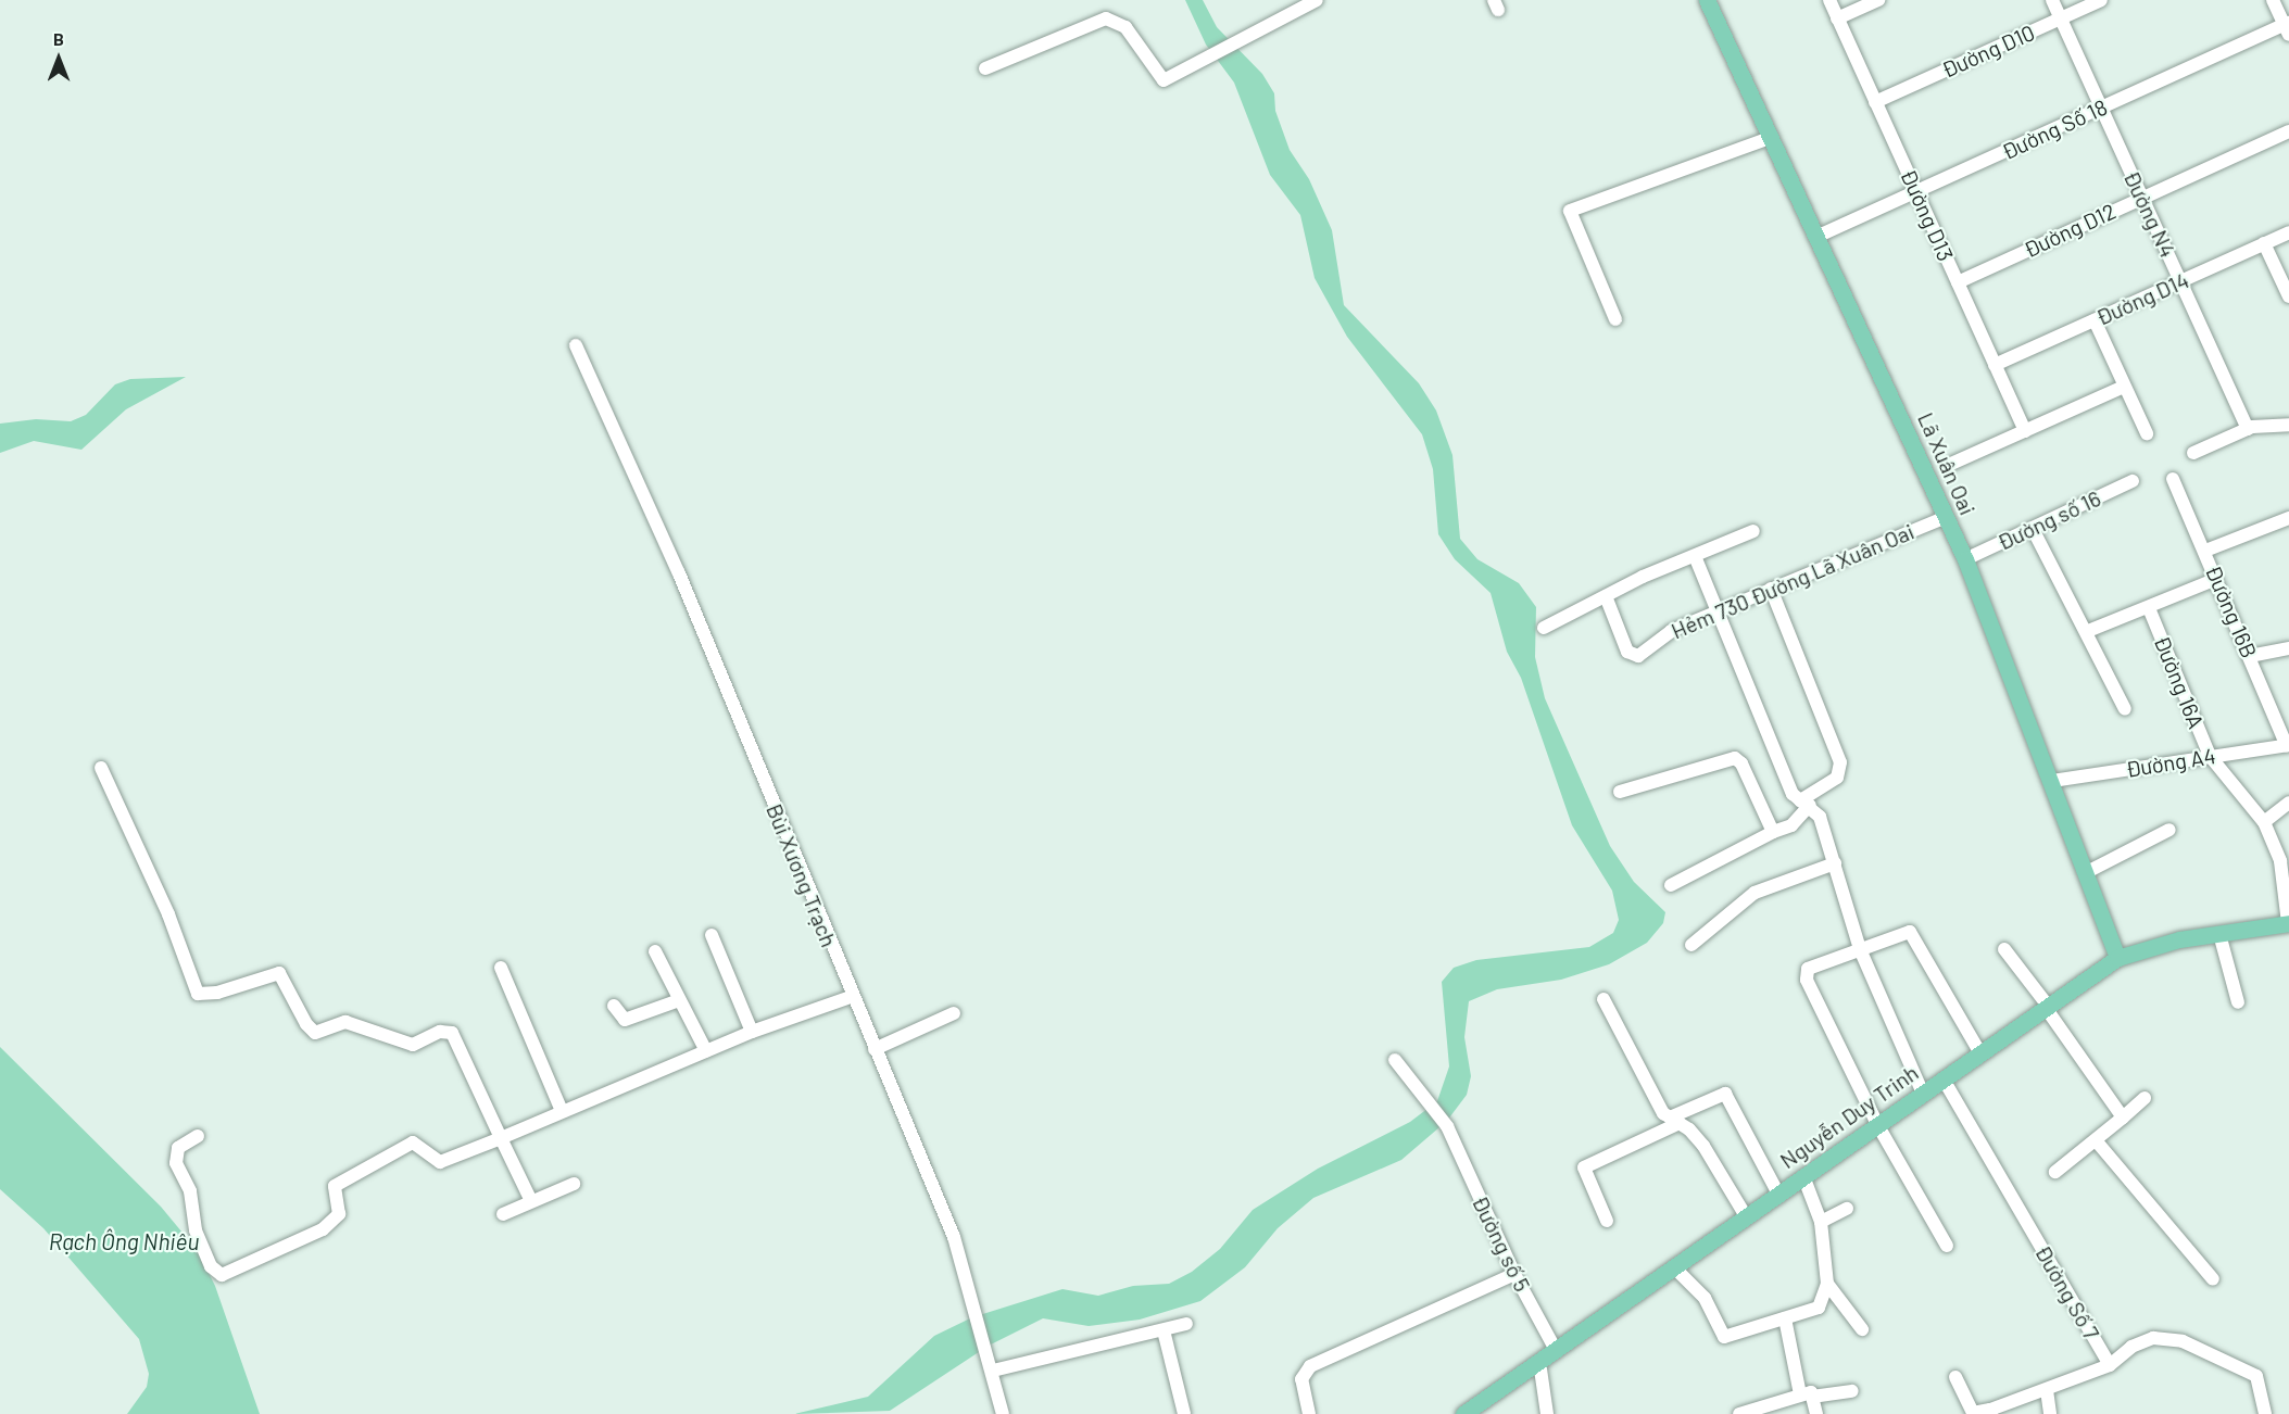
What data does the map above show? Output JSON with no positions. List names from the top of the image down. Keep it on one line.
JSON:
{"streets":{"main road":["Lã Xuân Oai","Nguyễn Duy Trinh"],"street":["Đường D10","Đường Số 18","Đường N4","Đường D13","Đường D12","Đường D14","Đường số 16","Hẻm 730 Đường Lã Xuân Oai","Đường 16B","Đường 16A","Đường A4","Bùi Xương Trạch","Đường số 5","Đường Số 7"]},"crossings":[["Đường D10","Đường N4"],["Đường D10","Đường D13"],["Đường Số 18","Đường N4"],["Đường Số 18","Đường D13"],["Đường Số 18","Lã Xuân Oai"],["Đường N4","Đường D12"],["Đường N4","Đường D14"],["Đường D13","Đường D12"],["Đường D13","Đường D14"],["Lã Xuân Oai","Đường số 16"],["Lã Xuân Oai","Hẻm 730 Đường Lã Xuân Oai"],["Lã Xuân Oai","Đường A4"],["Lã Xuân Oai","Nguyễn Duy Trinh"],["Đường 16B","Đường A4"],["Đường 16A","Đường A4"],["Đường 16A","Nguyễn Duy Trinh"],["Nguyễn Duy Trinh","Đường số 5"],["Nguyễn Duy Trinh","Đường Số 7"]],"water":["Rạch Ông Nhiêu"],"north":"top"}
